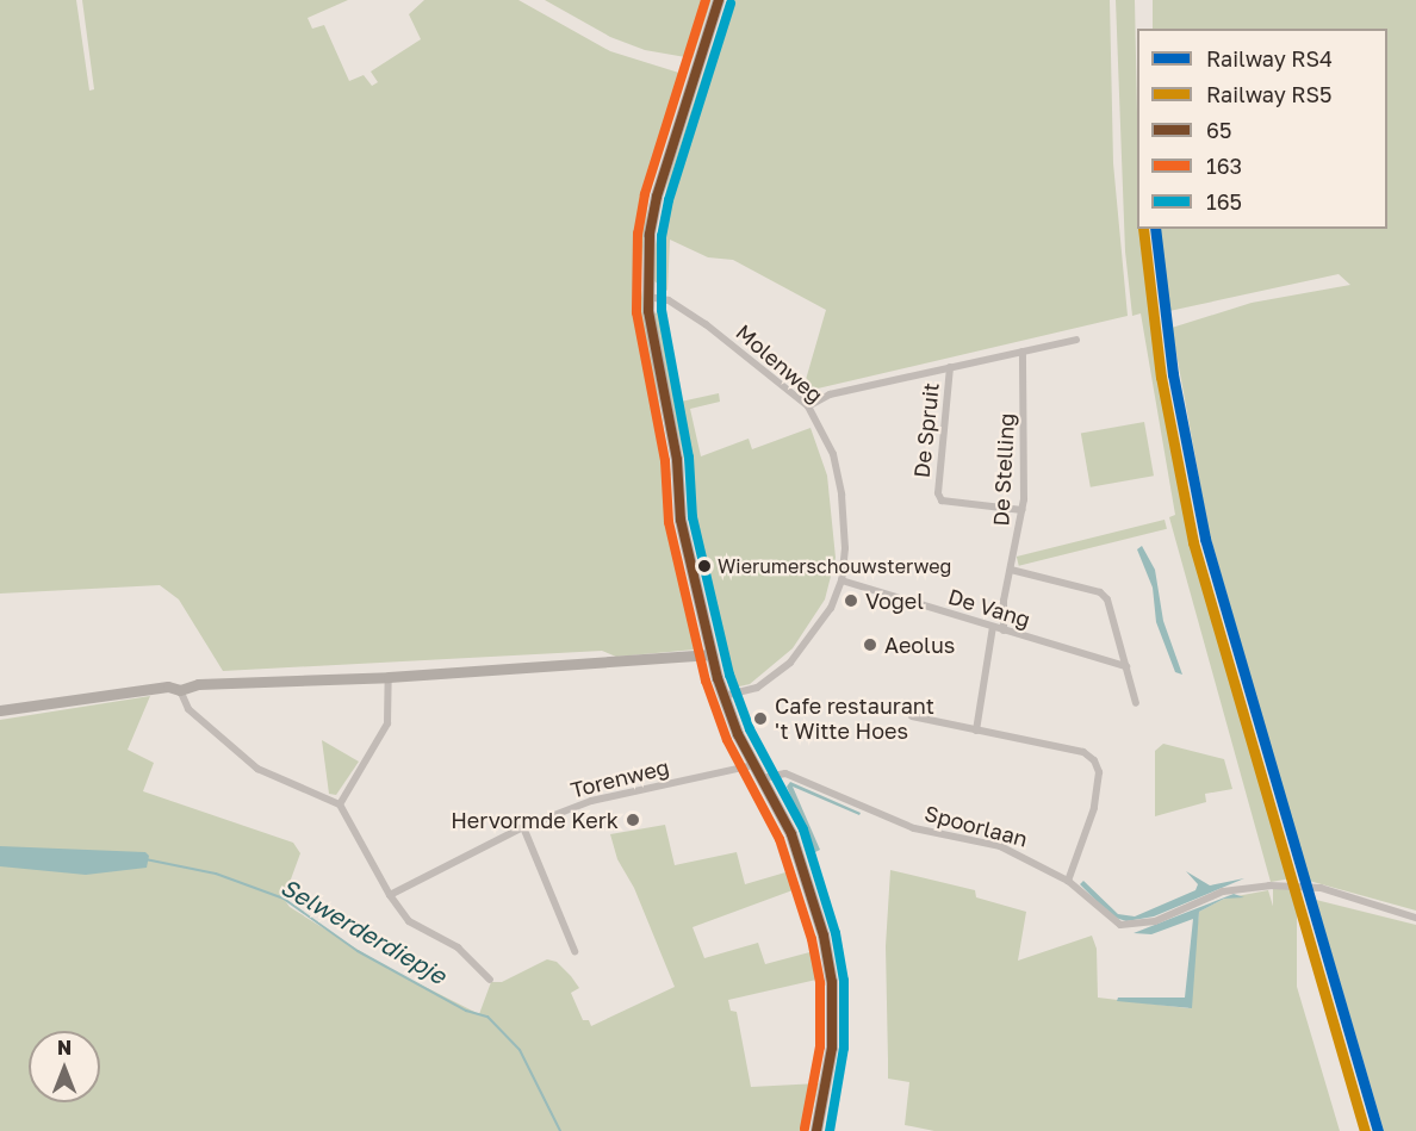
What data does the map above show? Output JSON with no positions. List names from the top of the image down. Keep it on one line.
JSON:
{"streets":{"street":["Molenweg","De Spruit","De Stelling","De Vang","Torenweg","Spoorlaan"]},"crossings":[["Molenweg","De Vang"],["De Spruit","De Stelling"],["De Stelling","De Vang"]],"water":["Selwerderdiepje"],"places":["Wierumerschouwsterweg","Vogel","Aeolus","Cafe restaurant 't Witte Hoes","Hervormde Kerk"],"lines":["transit line 65","transit line 163","transit line 165","rail line RS4","rail line RS5"],"legend":["Railway RS4","Railway RS5","65","163","165"],"north":"top"}
